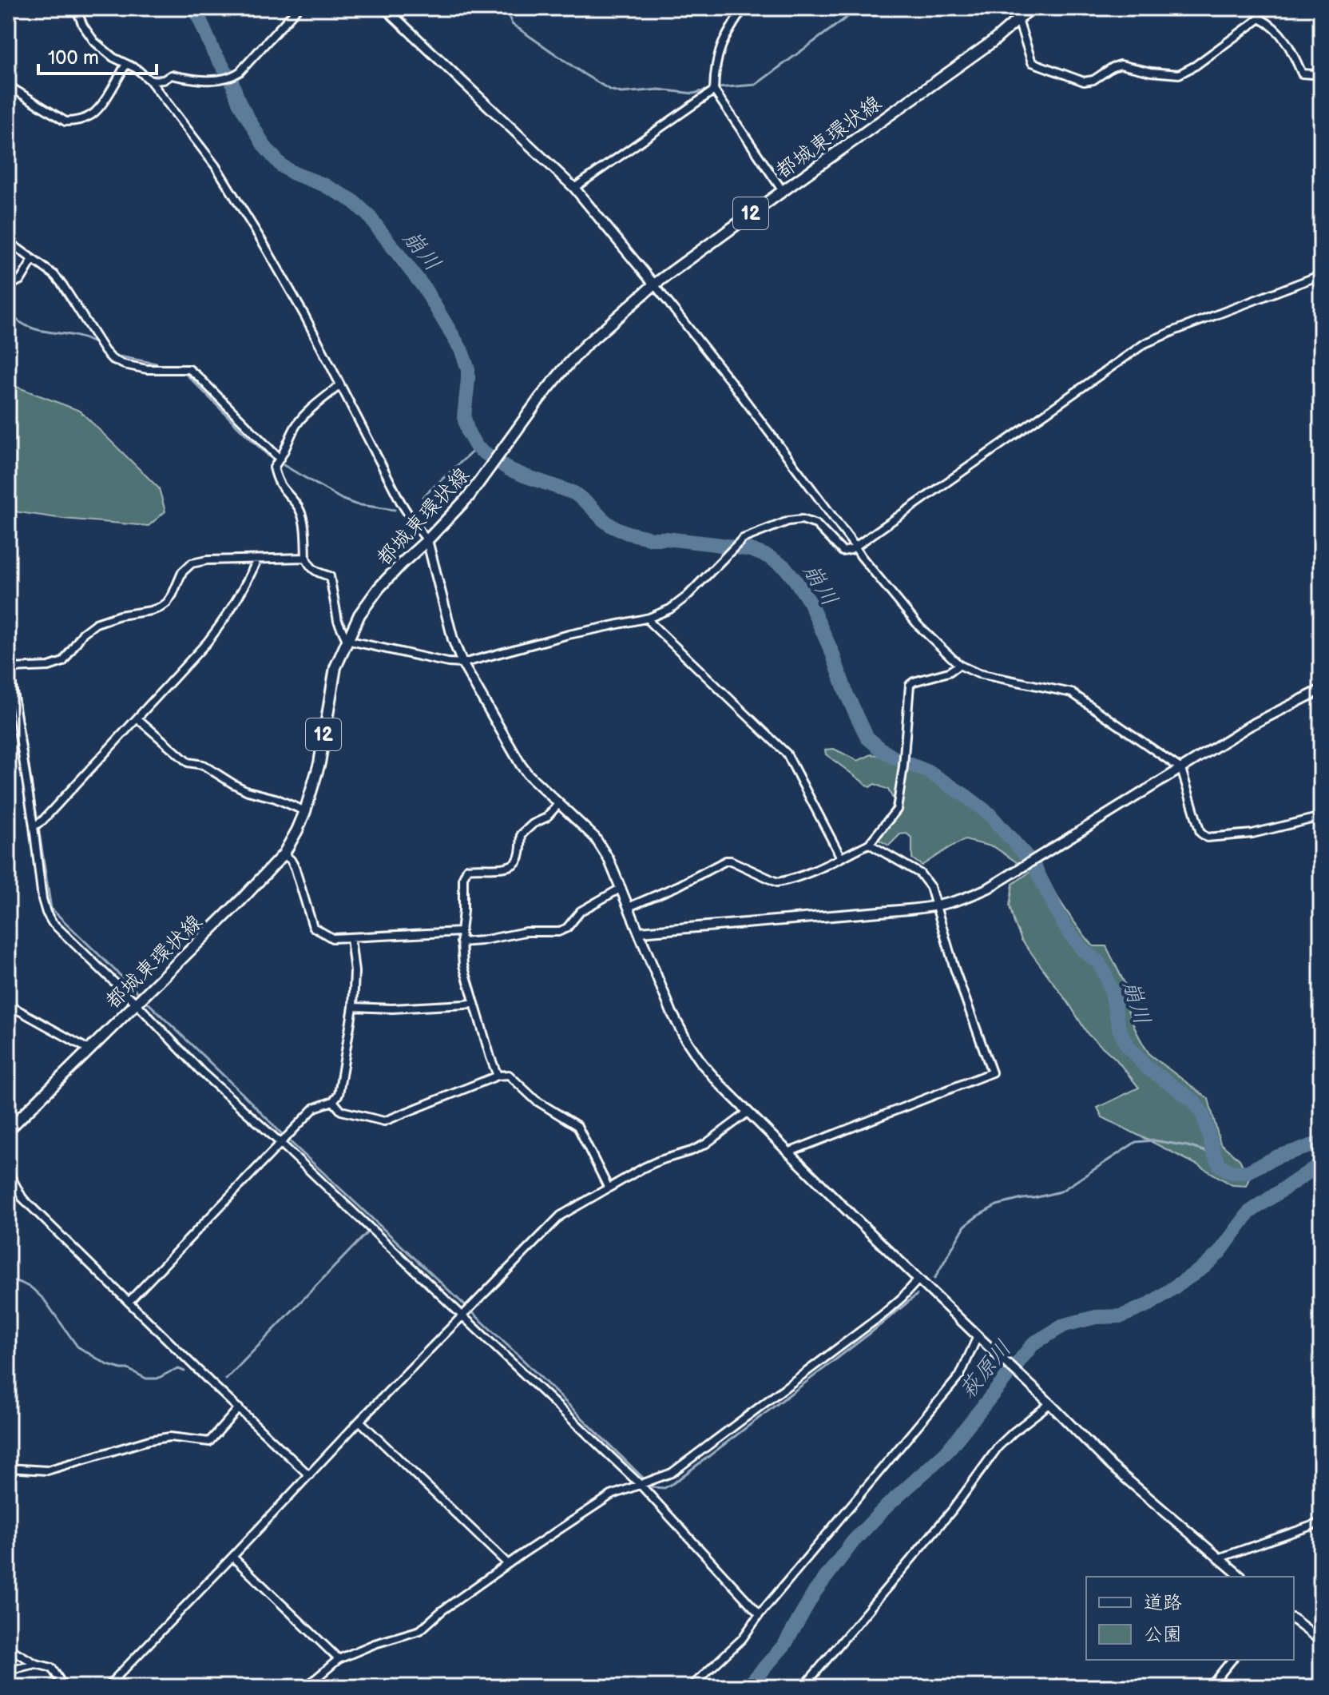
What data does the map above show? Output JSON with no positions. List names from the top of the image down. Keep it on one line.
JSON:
{"streets":{"main road":["都城東環状線","12"]},"water":["崩川","萩原川"],"legend":["道路","公園"],"scale_bar":"100 m"}
